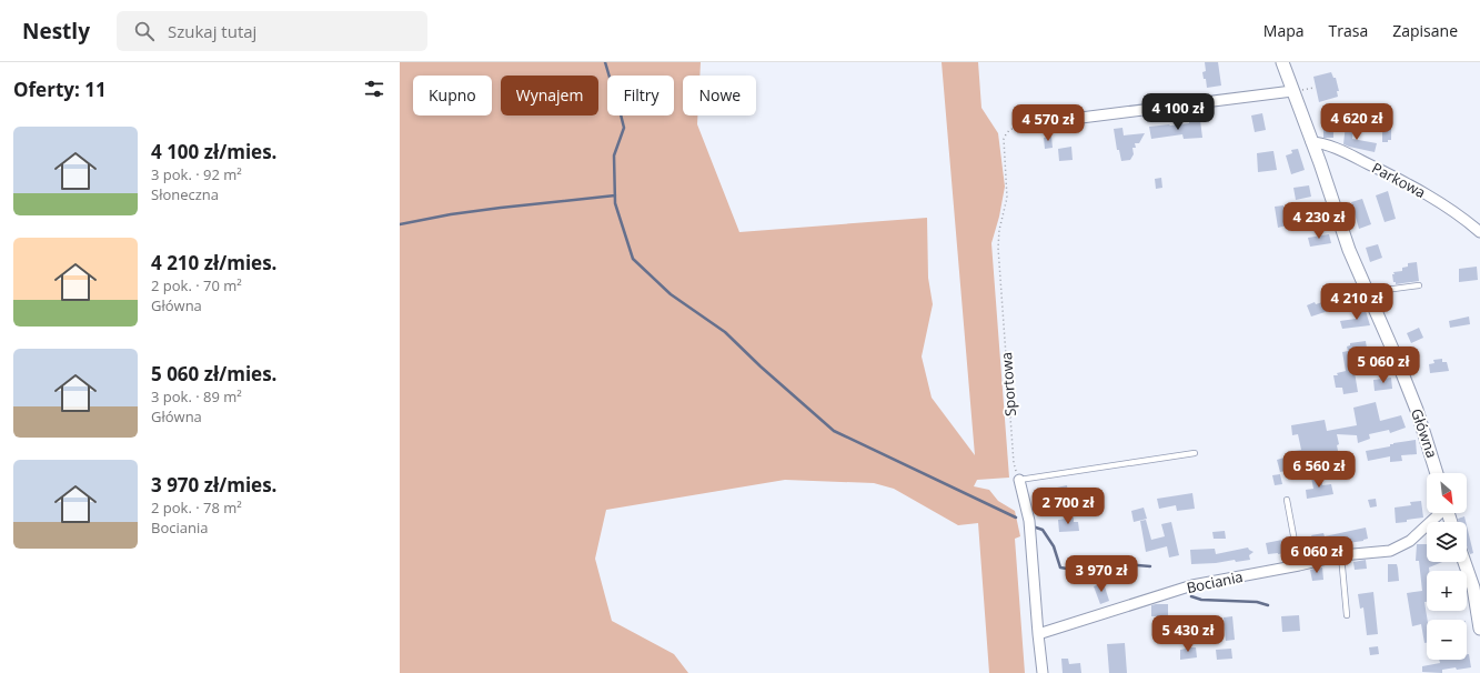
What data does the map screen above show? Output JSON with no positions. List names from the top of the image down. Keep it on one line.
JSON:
{"streets":{"street":["Parkowa","Główna","Bociania"],"path":["Sportowa"]},"crossings":[["Parkowa","Główna"]],"north":"bottom right","page":{"header":"Nestly","search":"Szukaj tutaj","nav":["Mapa","Trasa","Zapisane"],"heading":"Oferty: 11","chip":["Kupno","Wynajem","Filtry","Nowe"],"price":["4 100 zł","4 620 zł","4 570 zł","4 230 zł","4 210 zł","5 060 zł","6 560 zł","2 700 zł","6 060 zł","3 970 zł","5 430 zł"],"list":[{"name":"4 100 zł/mies.","note":"3 pok. · 92 m² · Słoneczna"},{"name":"4 210 zł/mies.","note":"2 pok. · 70 m² · Główna"},{"name":"5 060 zł/mies.","note":"3 pok. · 89 m² · Główna"},{"name":"3 970 zł/mies.","note":"2 pok. · 78 m² · Bociania"}],"map_buttons":["+","−"]}}
